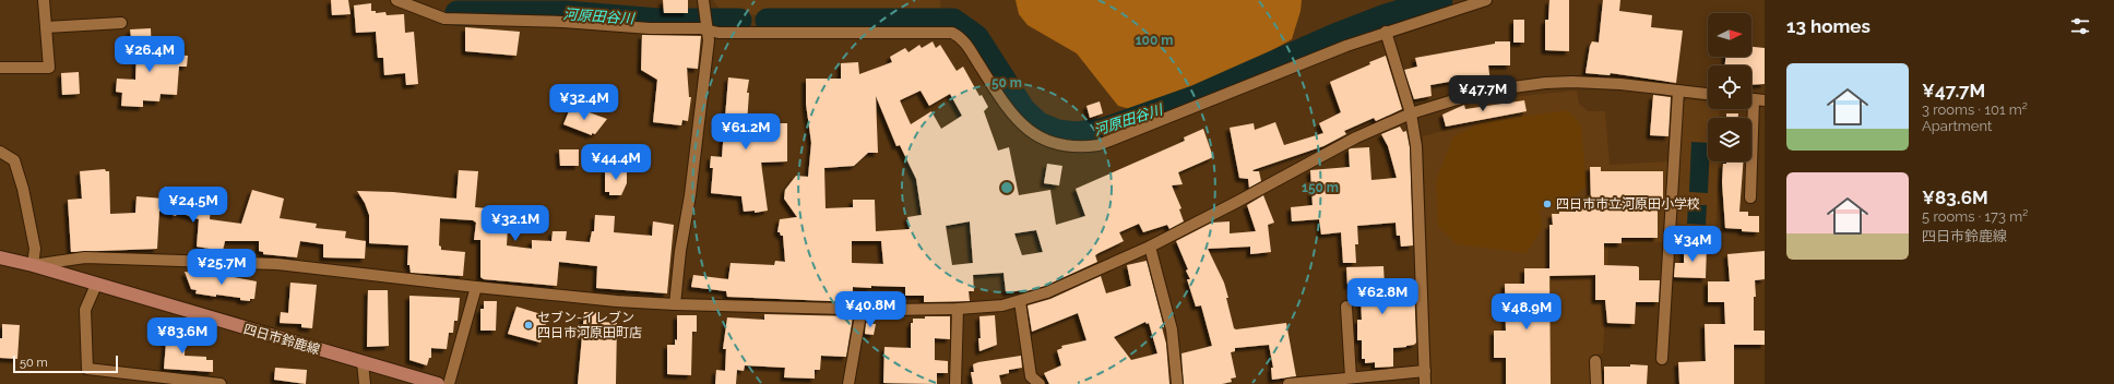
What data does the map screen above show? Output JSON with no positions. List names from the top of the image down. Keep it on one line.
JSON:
{"streets":{"main road":["四日市鈴鹿線"]},"water":["河原田谷川"],"places":["四日市市立河原田小学校","セブン-イレブン 四日市河原田町店"],"scale_bar":"50 m","north":"right","page":{"heading":"13 homes","price":["¥26.4M","¥47.7M","¥32.4M","¥61.2M","¥44.4M","¥24.5M","¥32.1M","¥34M","¥25.7M","¥62.8M","¥40.8M","¥48.9M","¥83.6M"],"list":[{"name":"¥47.7M","note":"3 rooms · 101 m² · Apartment"},{"name":"¥83.6M","note":"5 rooms · 173 m² · 四日市鈴鹿線"}],"scale":"50 m"},"rings":["100 m","50 m","150 m"]}
